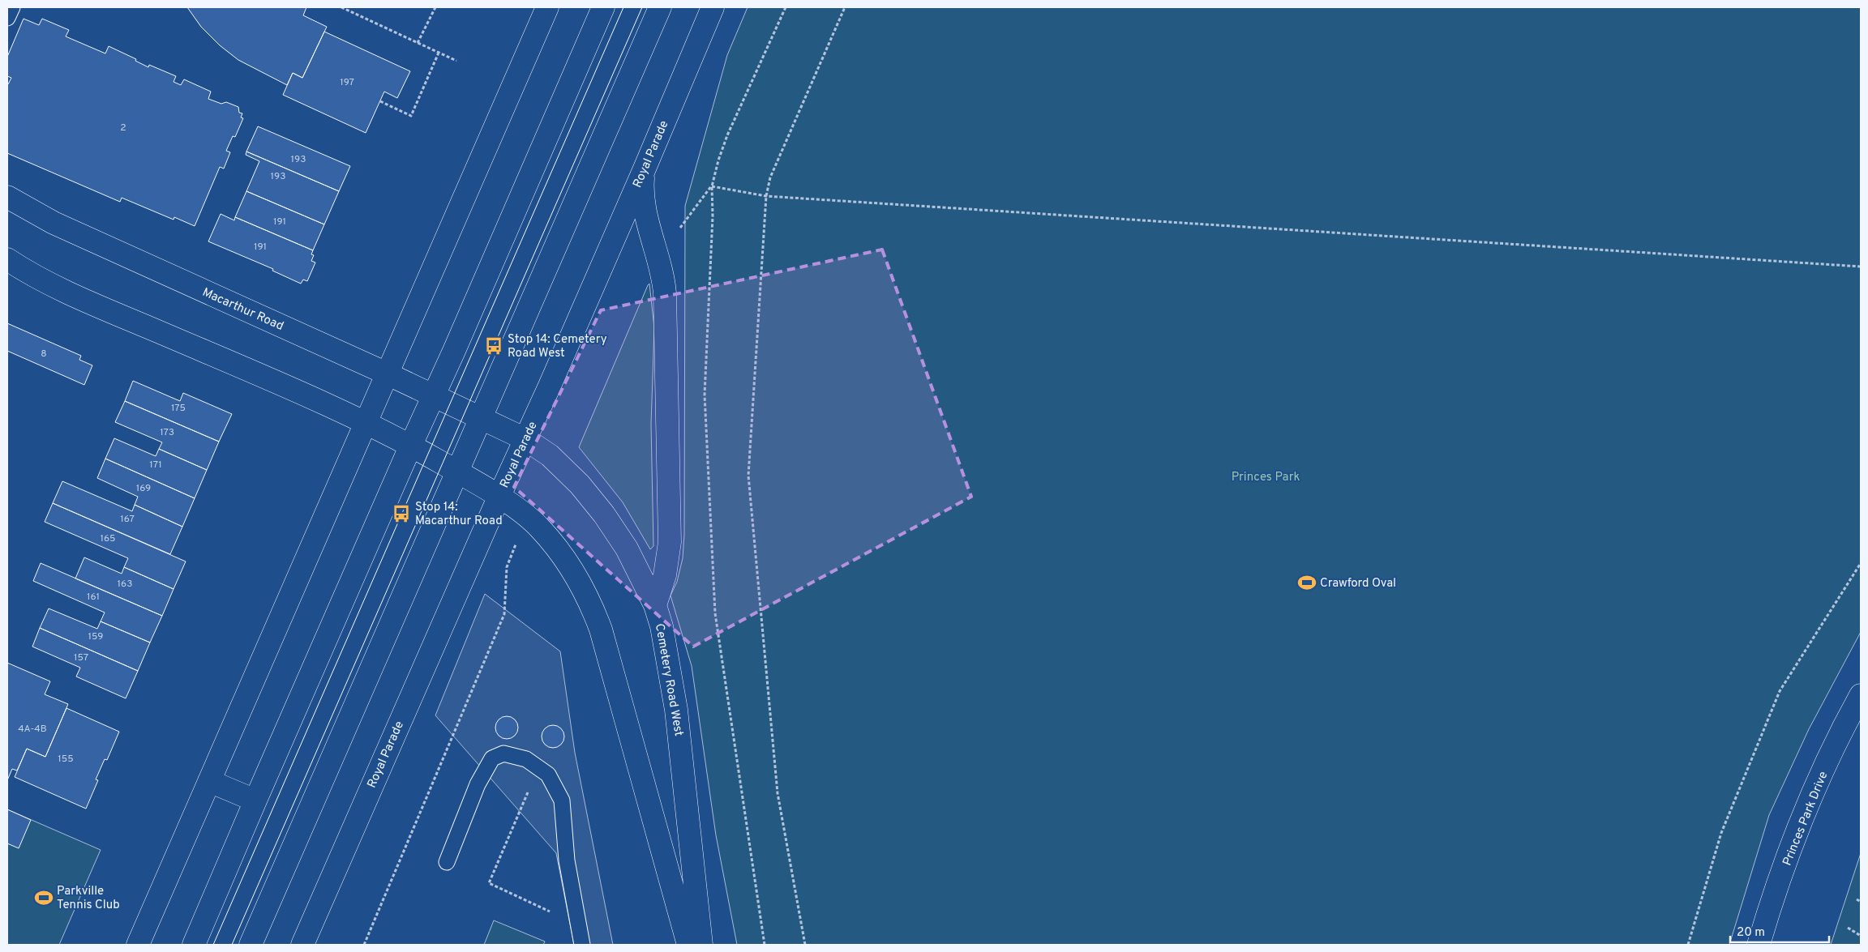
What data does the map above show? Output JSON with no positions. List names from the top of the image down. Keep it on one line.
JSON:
{"streets":{"main road":["Royal Parade","Macarthur Road","Cemetery Road West","Princes Park Drive"]},"crossings":[["Royal Parade","Cemetery Road West"],["Macarthur Road","Cemetery Road West"]],"parks":["Princes Park"],"places":{"bus stop":["Stop 14: Cemetery Road West","Stop 14: Macarthur Road"],"sports":["Crawford Oval","Parkville Tennis Club"]},"house_numbers":["197","2","193","193","191","191","8","175","173","171","169","167","165","163","161","159","157","4A-4B","155"],"scale_bar":"20 m"}
